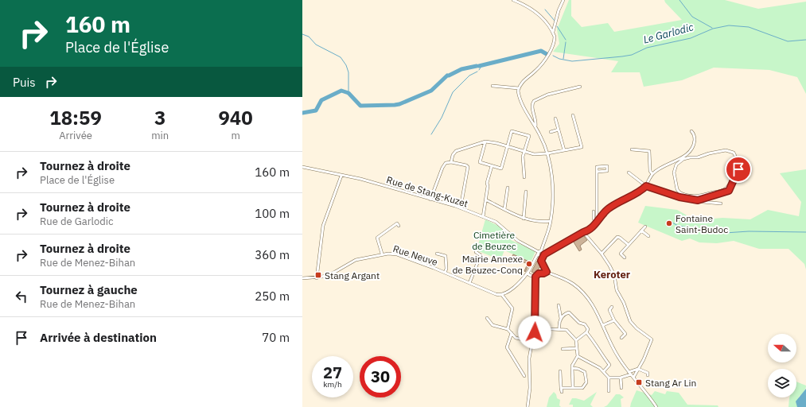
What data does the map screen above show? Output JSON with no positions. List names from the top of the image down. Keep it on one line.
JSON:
{"streets":{"street":["Rue de Stang-Kuzet","Rue Neuve"]},"districts":["Keroter"],"water":["Le Garlodic"],"parks":["Cimetière de Beuzec"],"places":{"other":["Fontaine Saint-Budoc","Mairie Annexe de Beuzec-Conq"],"transit":["Stang Argant","Stang Ar Lin"]},"north":"left","page":{"turn":["160 m","Place de l'Église"],"then":"Puis","eta":["18:59","Arrivée","3","min","940","m"],"list":[{"name":"Tournez à droite","note":"Place de l'Église","value":"160 m"},{"name":"Tournez à droite","note":"Rue de Garlodic","value":"100 m"},{"name":"Tournez à droite","note":"Rue de Menez-Bihan","value":"360 m"},{"name":"Tournez à gauche","note":"Rue de Menez-Bihan","value":"250 m"},{"name":"Arrivée à destination","value":"70 m"}],"speed":"27 km/h","limit":"30"}}
